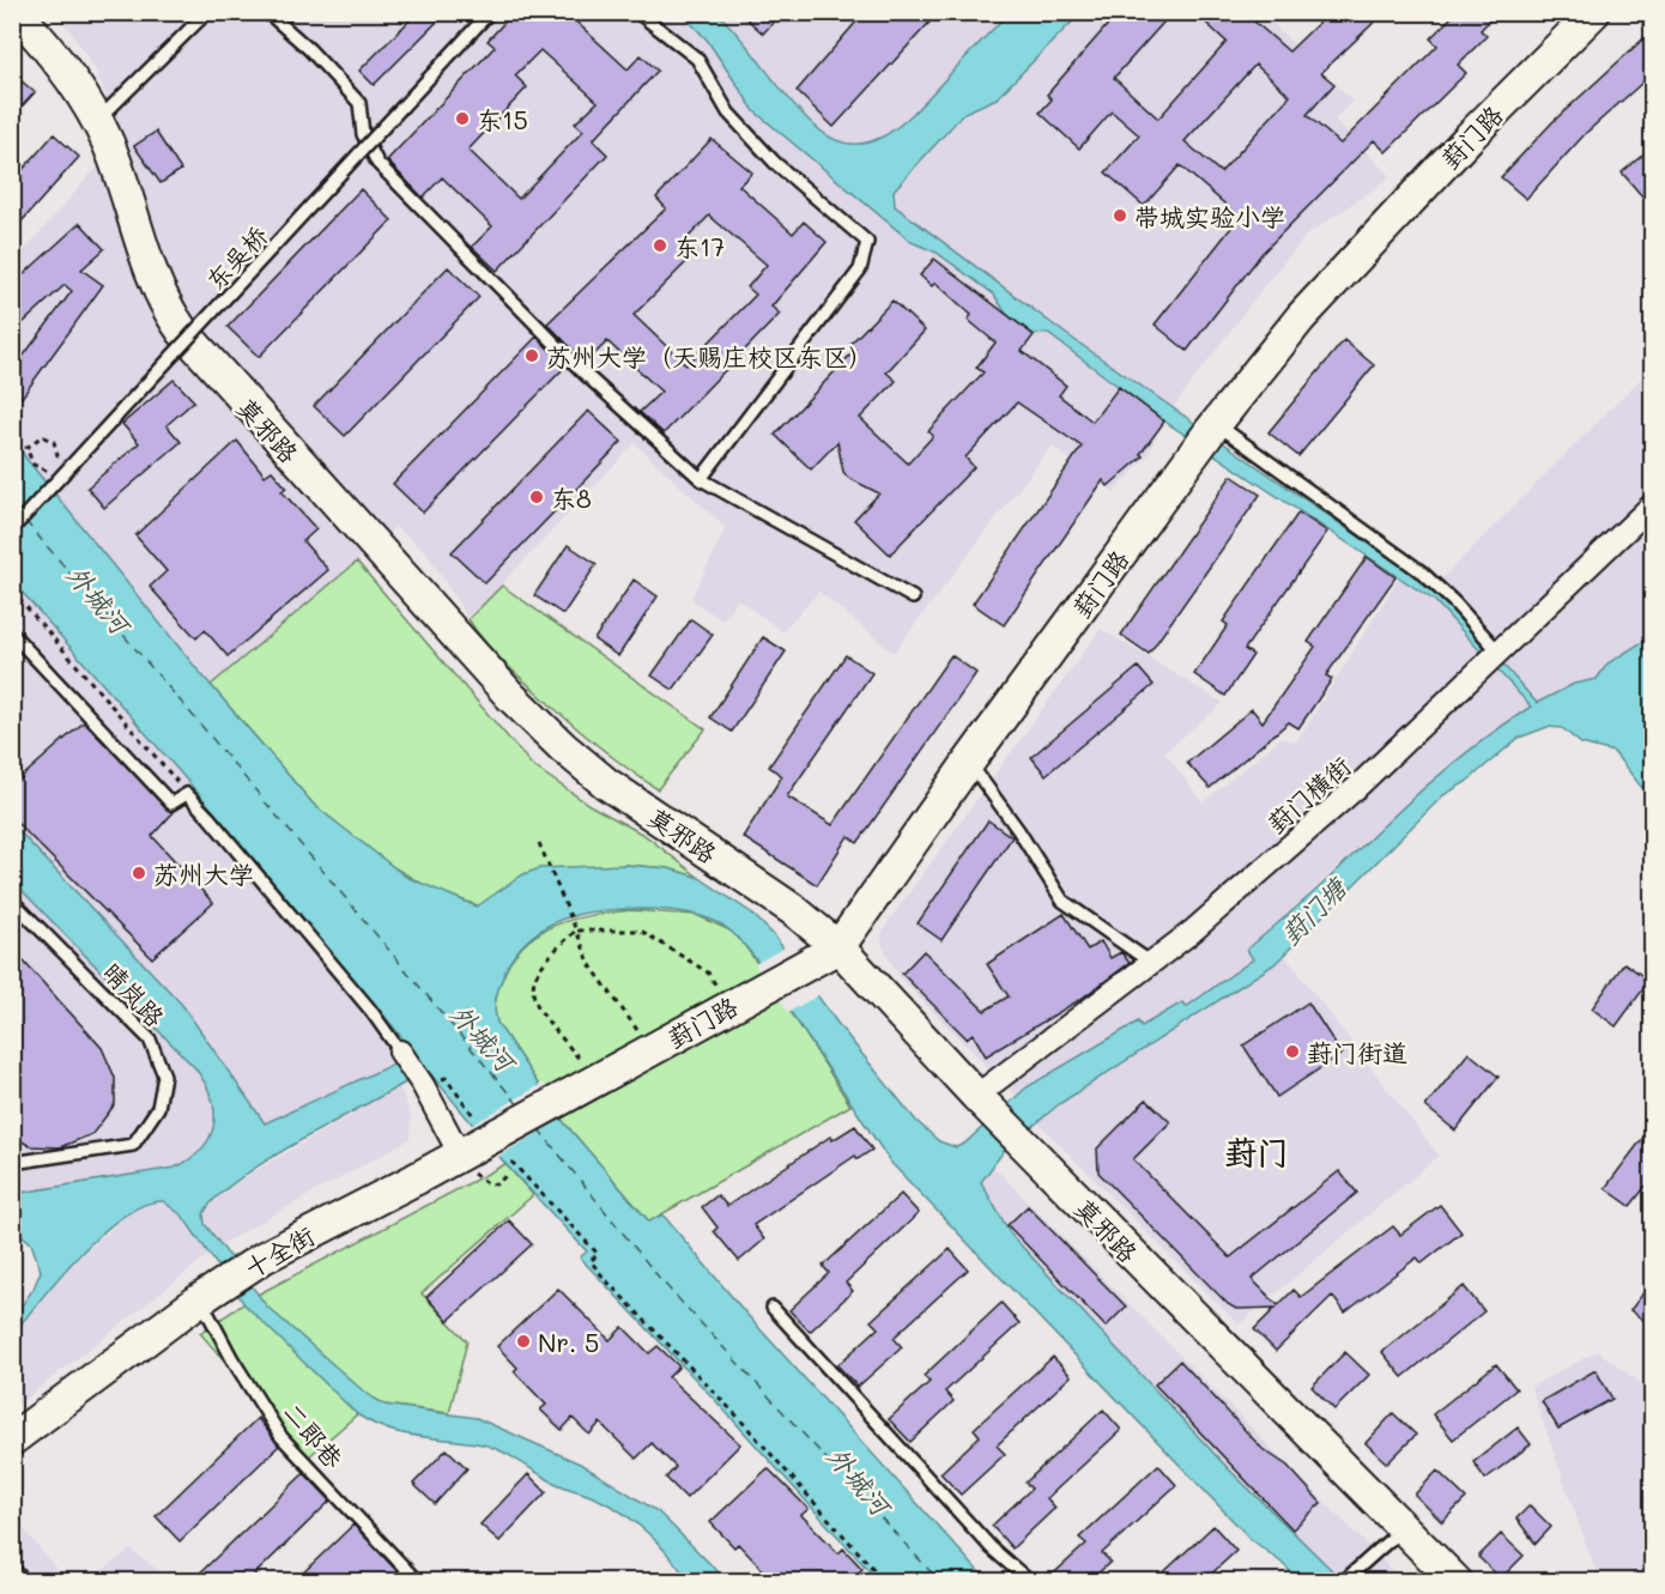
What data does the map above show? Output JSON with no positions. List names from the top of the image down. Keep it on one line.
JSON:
{"streets":{"main road":["葑门路","莫邪路","十全街"],"street":["葑门横街"],"lane":["东吴桥","晴岚路","二郎巷"]},"crossings":[["葑门路","莫邪路"],["葑门路","十全街"],["莫邪路","葑门横街"],["十全街","二郎巷"]],"districts":["葑门"],"water":["外城河","葑门塘"],"places":["东15","带城实验小学","东17","苏州大学（天赐庄校区东区）","东8","苏州大学","葑门街道","Nr. 5"]}
